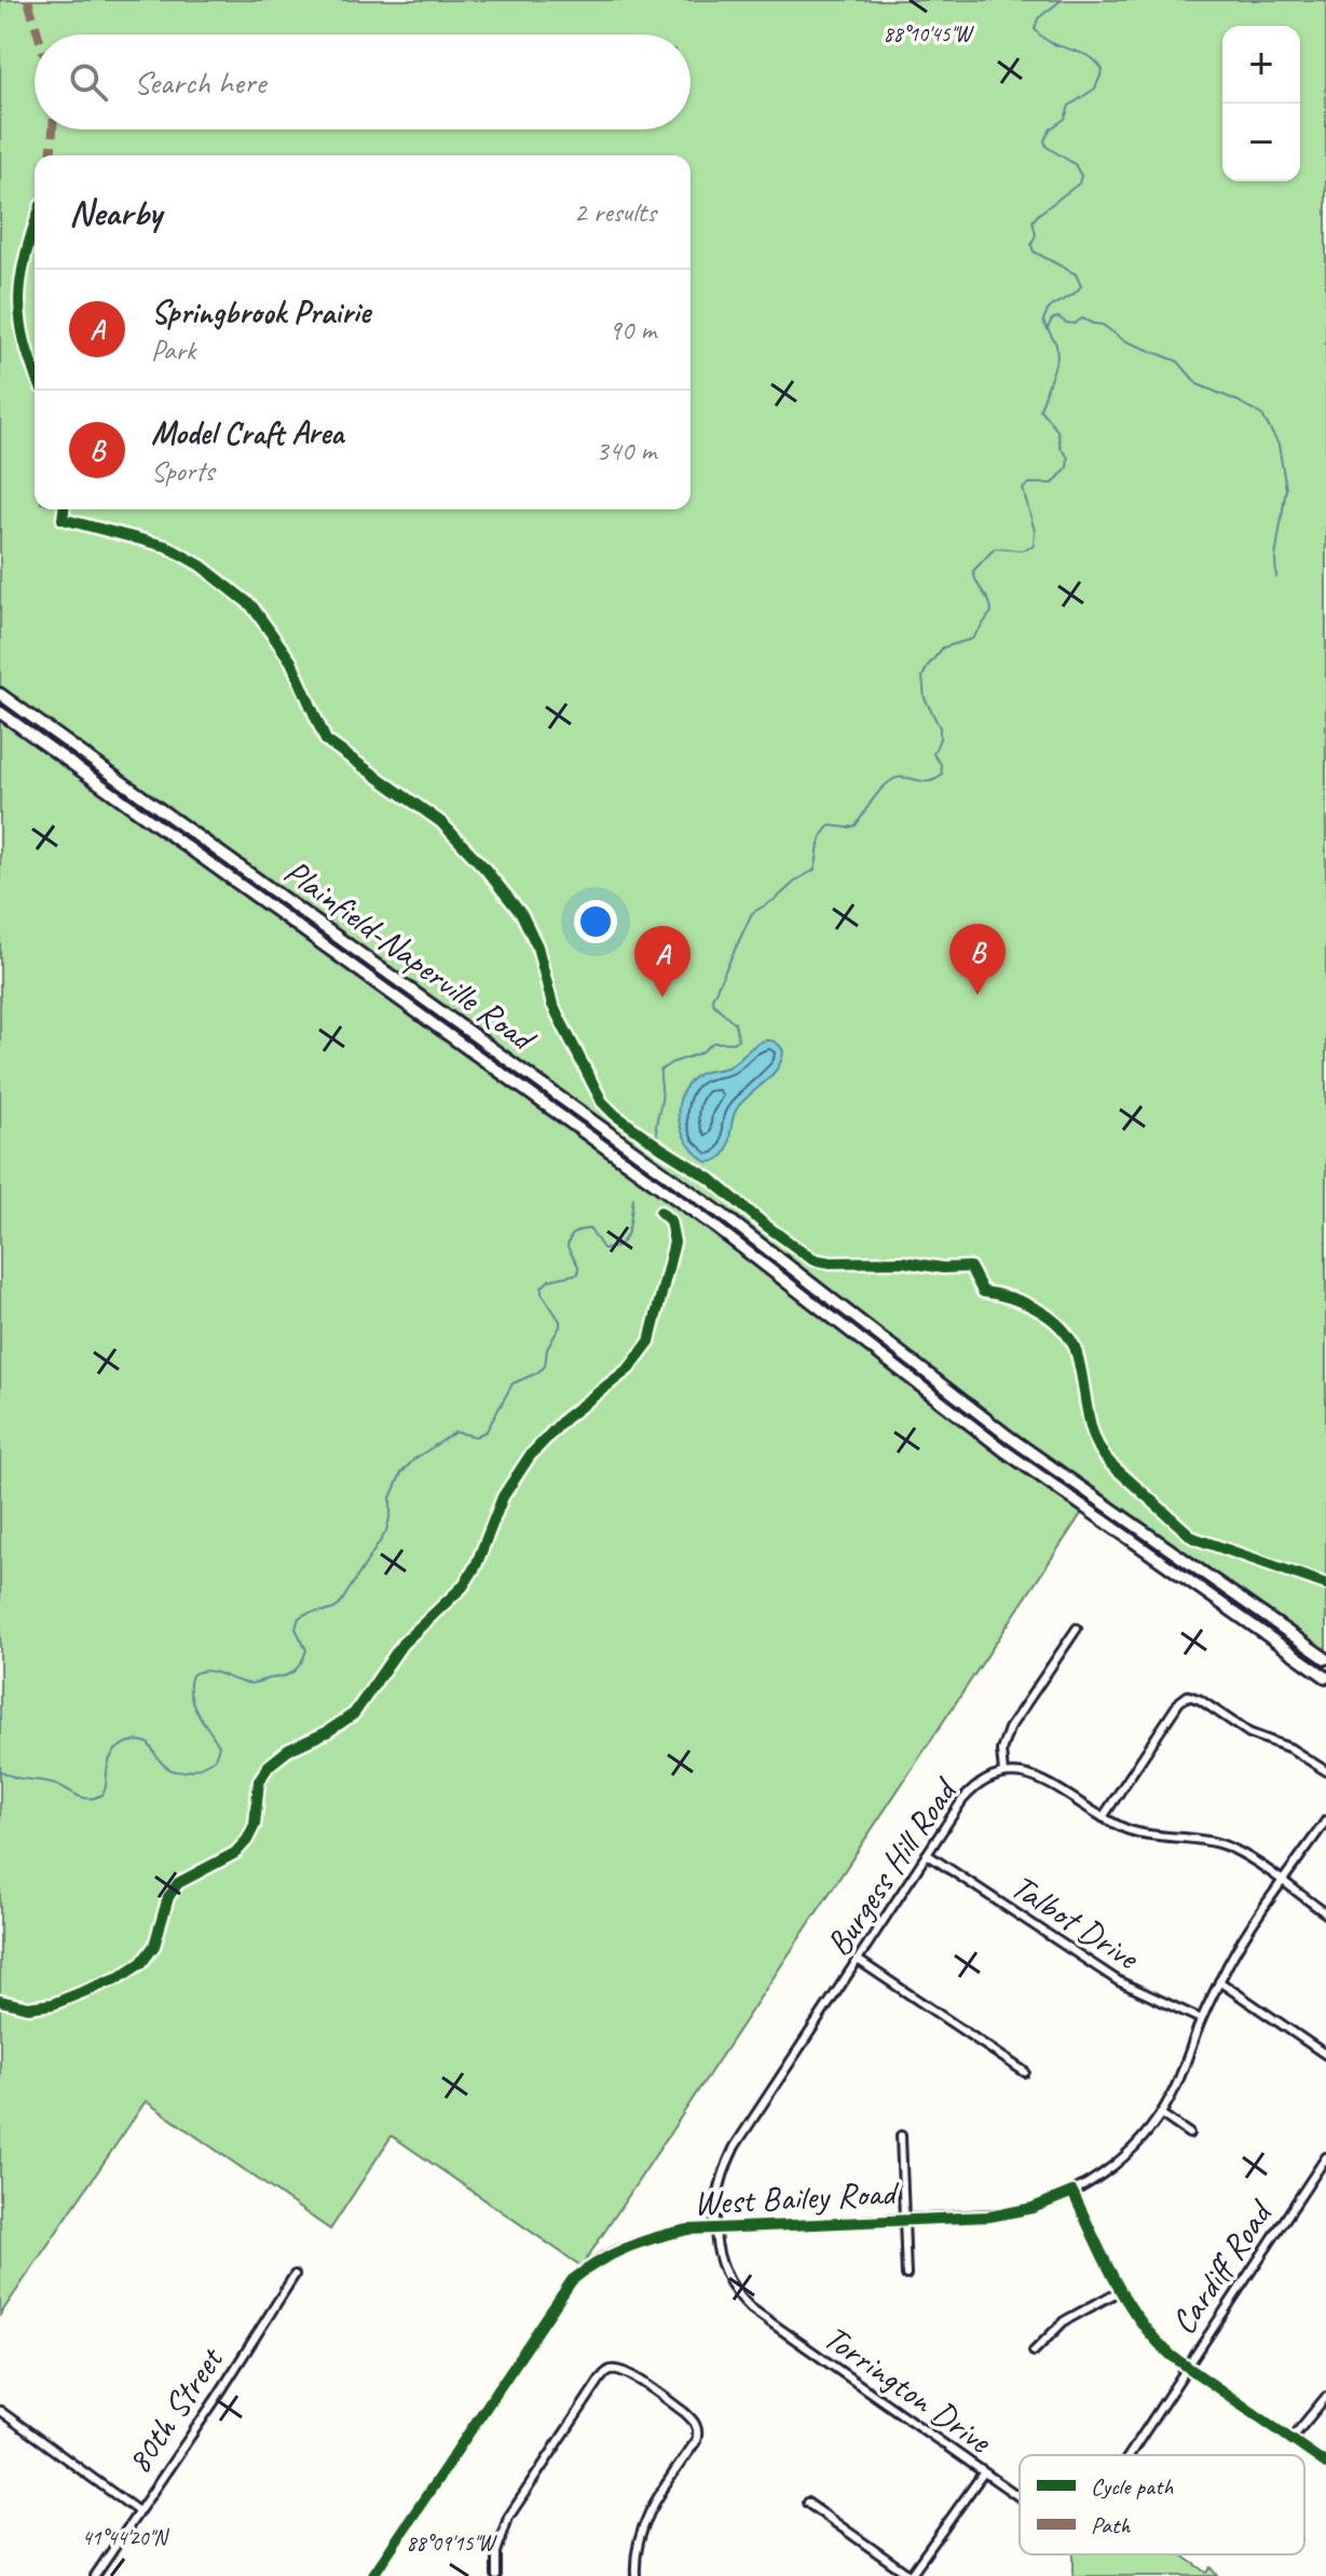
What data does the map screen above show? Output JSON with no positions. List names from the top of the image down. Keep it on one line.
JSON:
{"streets":{"main road":["Plainfield-Naperville Road"],"street":["Burgess Hill Road","Talbot Drive","West Bailey Road","Cardiff Road","Torrington Drive","80th Street"]},"crossings":[["Burgess Hill Road","Talbot Drive"],["Burgess Hill Road","West Bailey Road"],["Burgess Hill Road","Torrington Drive"],["Talbot Drive","West Bailey Road"],["West Bailey Road","Torrington Drive"],["Cardiff Road","Torrington Drive"]],"legend":["Cycle path","Path"],"page":{"map_buttons":["+","−"],"search":"Search here","heading":["Nearby","2 results"],"list":[{"mark":"A","name":"Springbrook Prairie","note":"Park","value":"90 m"},{"mark":"B","name":"Model Craft Area","note":"Sports","value":"340 m"}],"pins":["B","A"]},"coordinates":["88°10'45\"W","41°44'20\"N","88°09'15\"W"]}
